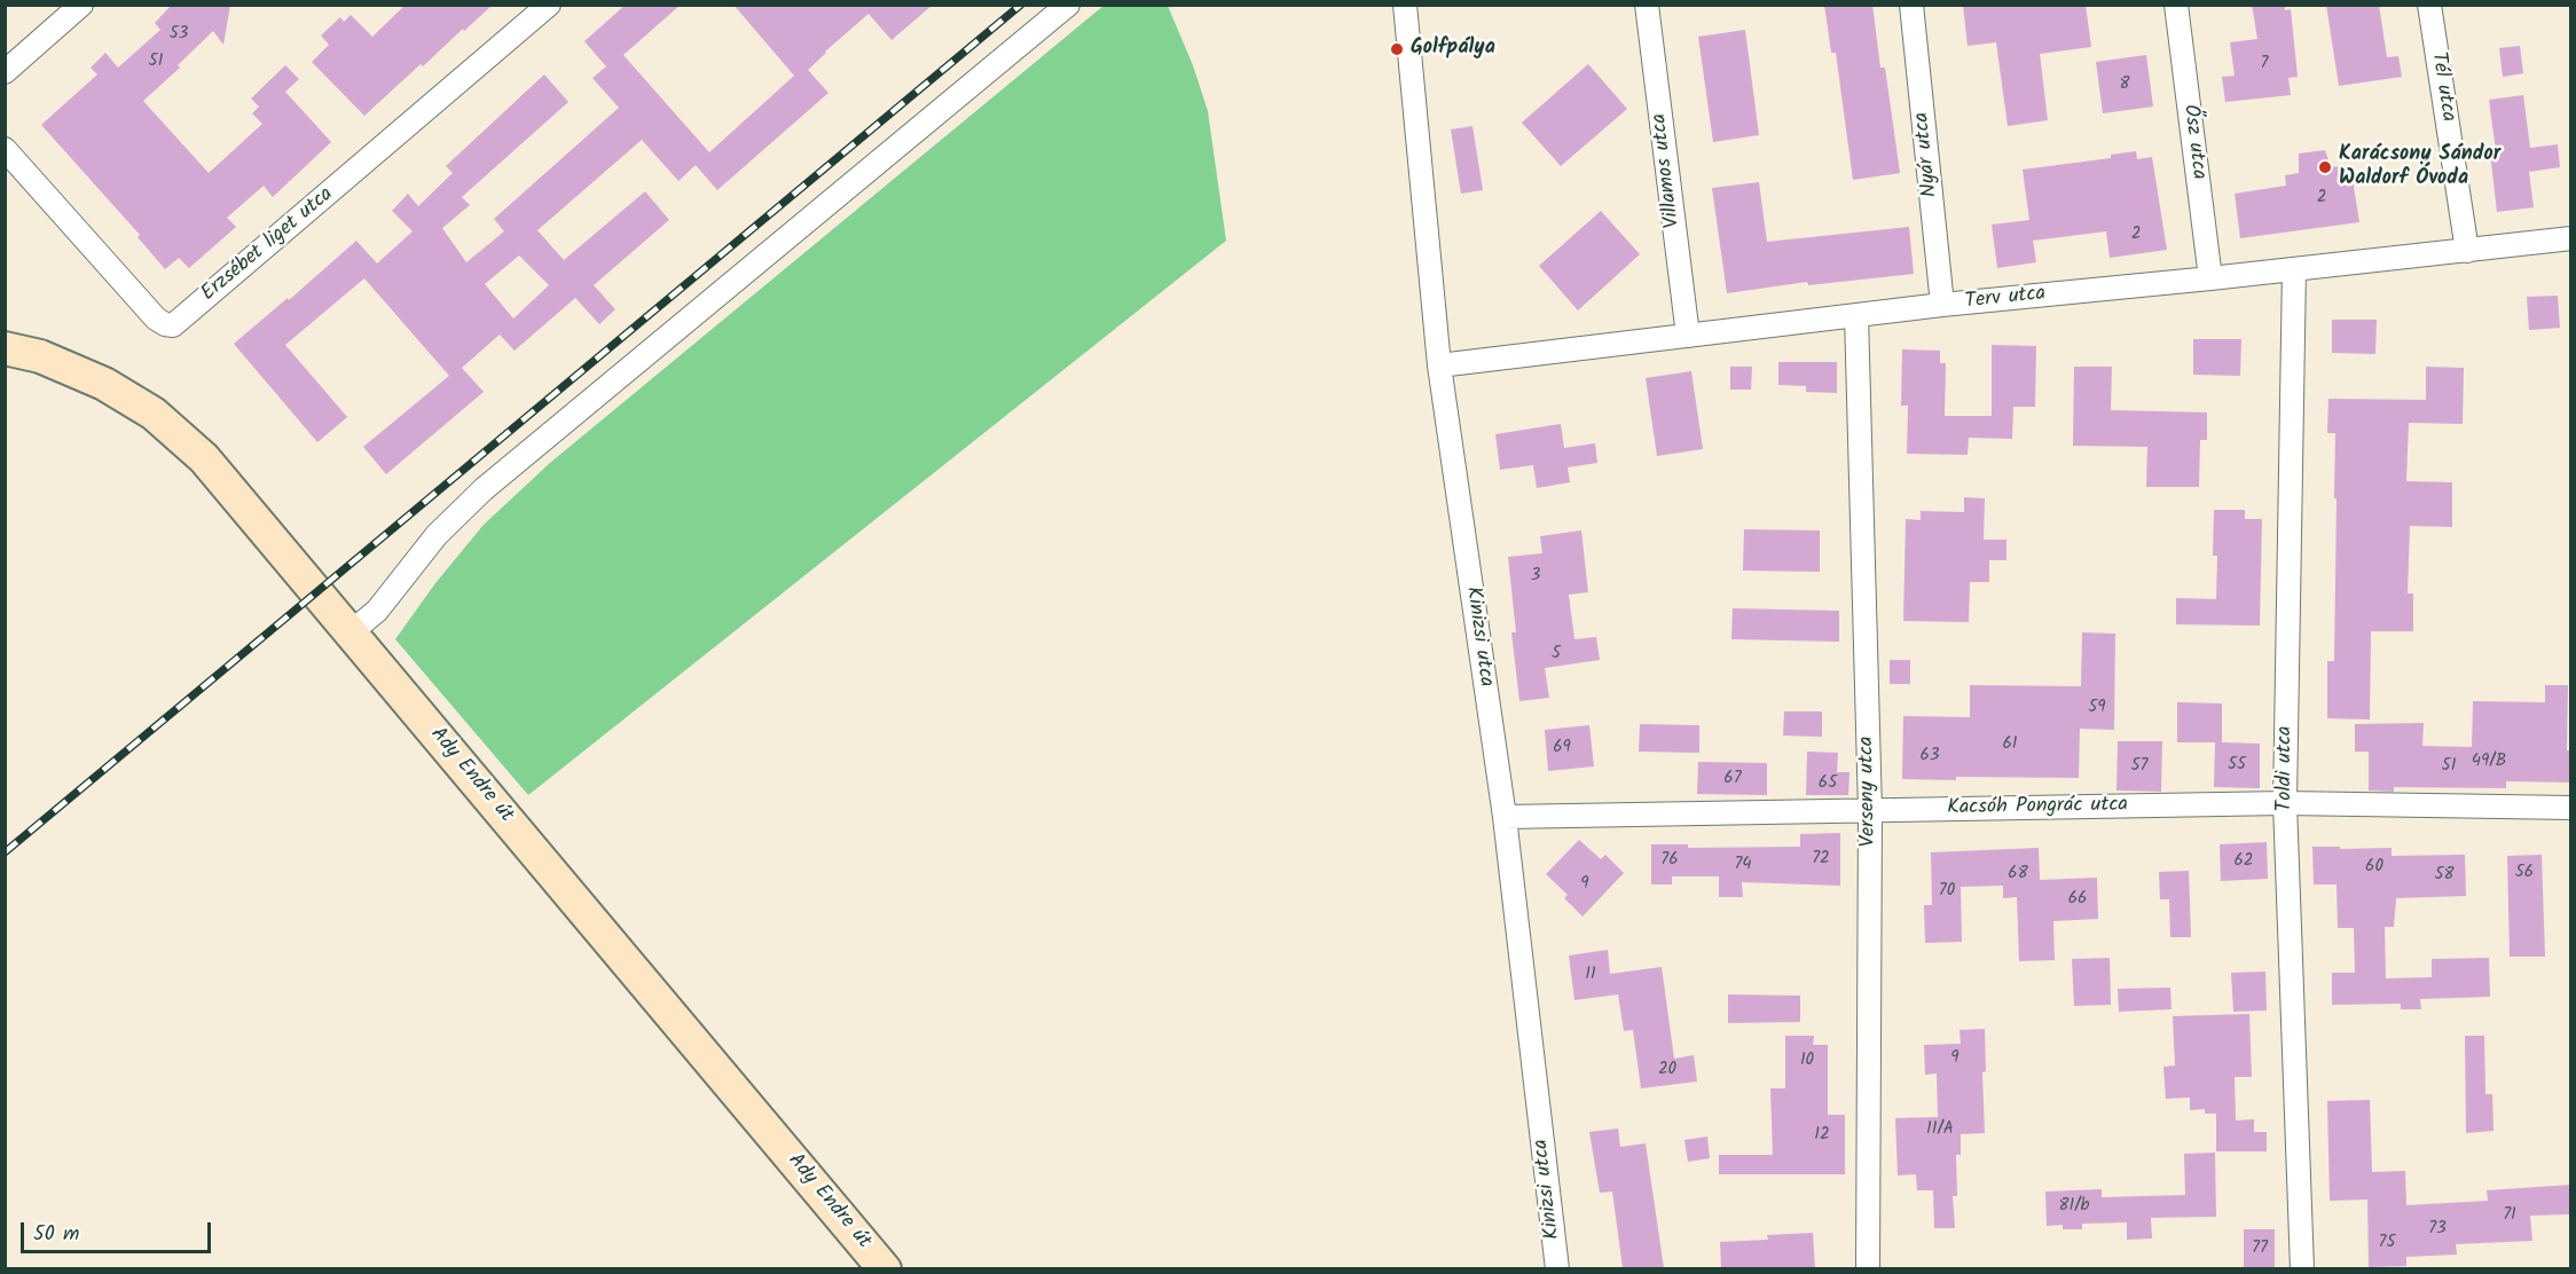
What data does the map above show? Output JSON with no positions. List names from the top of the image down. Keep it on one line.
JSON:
{"streets":{"street":["Tél utca","Ősz utca","Nyár utca","Villamos utca","Erzsébet liget utca","Terv utca","Kinizsi utca","Toldi utca","Ady Endre út","Verseny utca","Kacsóh Pongrác utca"]},"crossings":[["Tél utca","Terv utca"],["Ősz utca","Terv utca"],["Nyár utca","Terv utca"],["Villamos utca","Terv utca"],["Terv utca","Kinizsi utca"],["Terv utca","Toldi utca"],["Terv utca","Verseny utca"],["Kinizsi utca","Kacsóh Pongrác utca"],["Toldi utca","Kacsóh Pongrác utca"],["Verseny utca","Kacsóh Pongrác utca"]],"places":["Golfpálya","Karácsony Sándor Waldorf Óvoda"],"house_numbers":["53","51","7","8","2","2","3","5","59","61","69","63","49/B","55","57","51","67","65","72","76","62","74","60","56","68","58","9","70","66","11","9","10","20","11/A","12","81/b","71","73","75","77"],"scale_bar":"50 m"}
